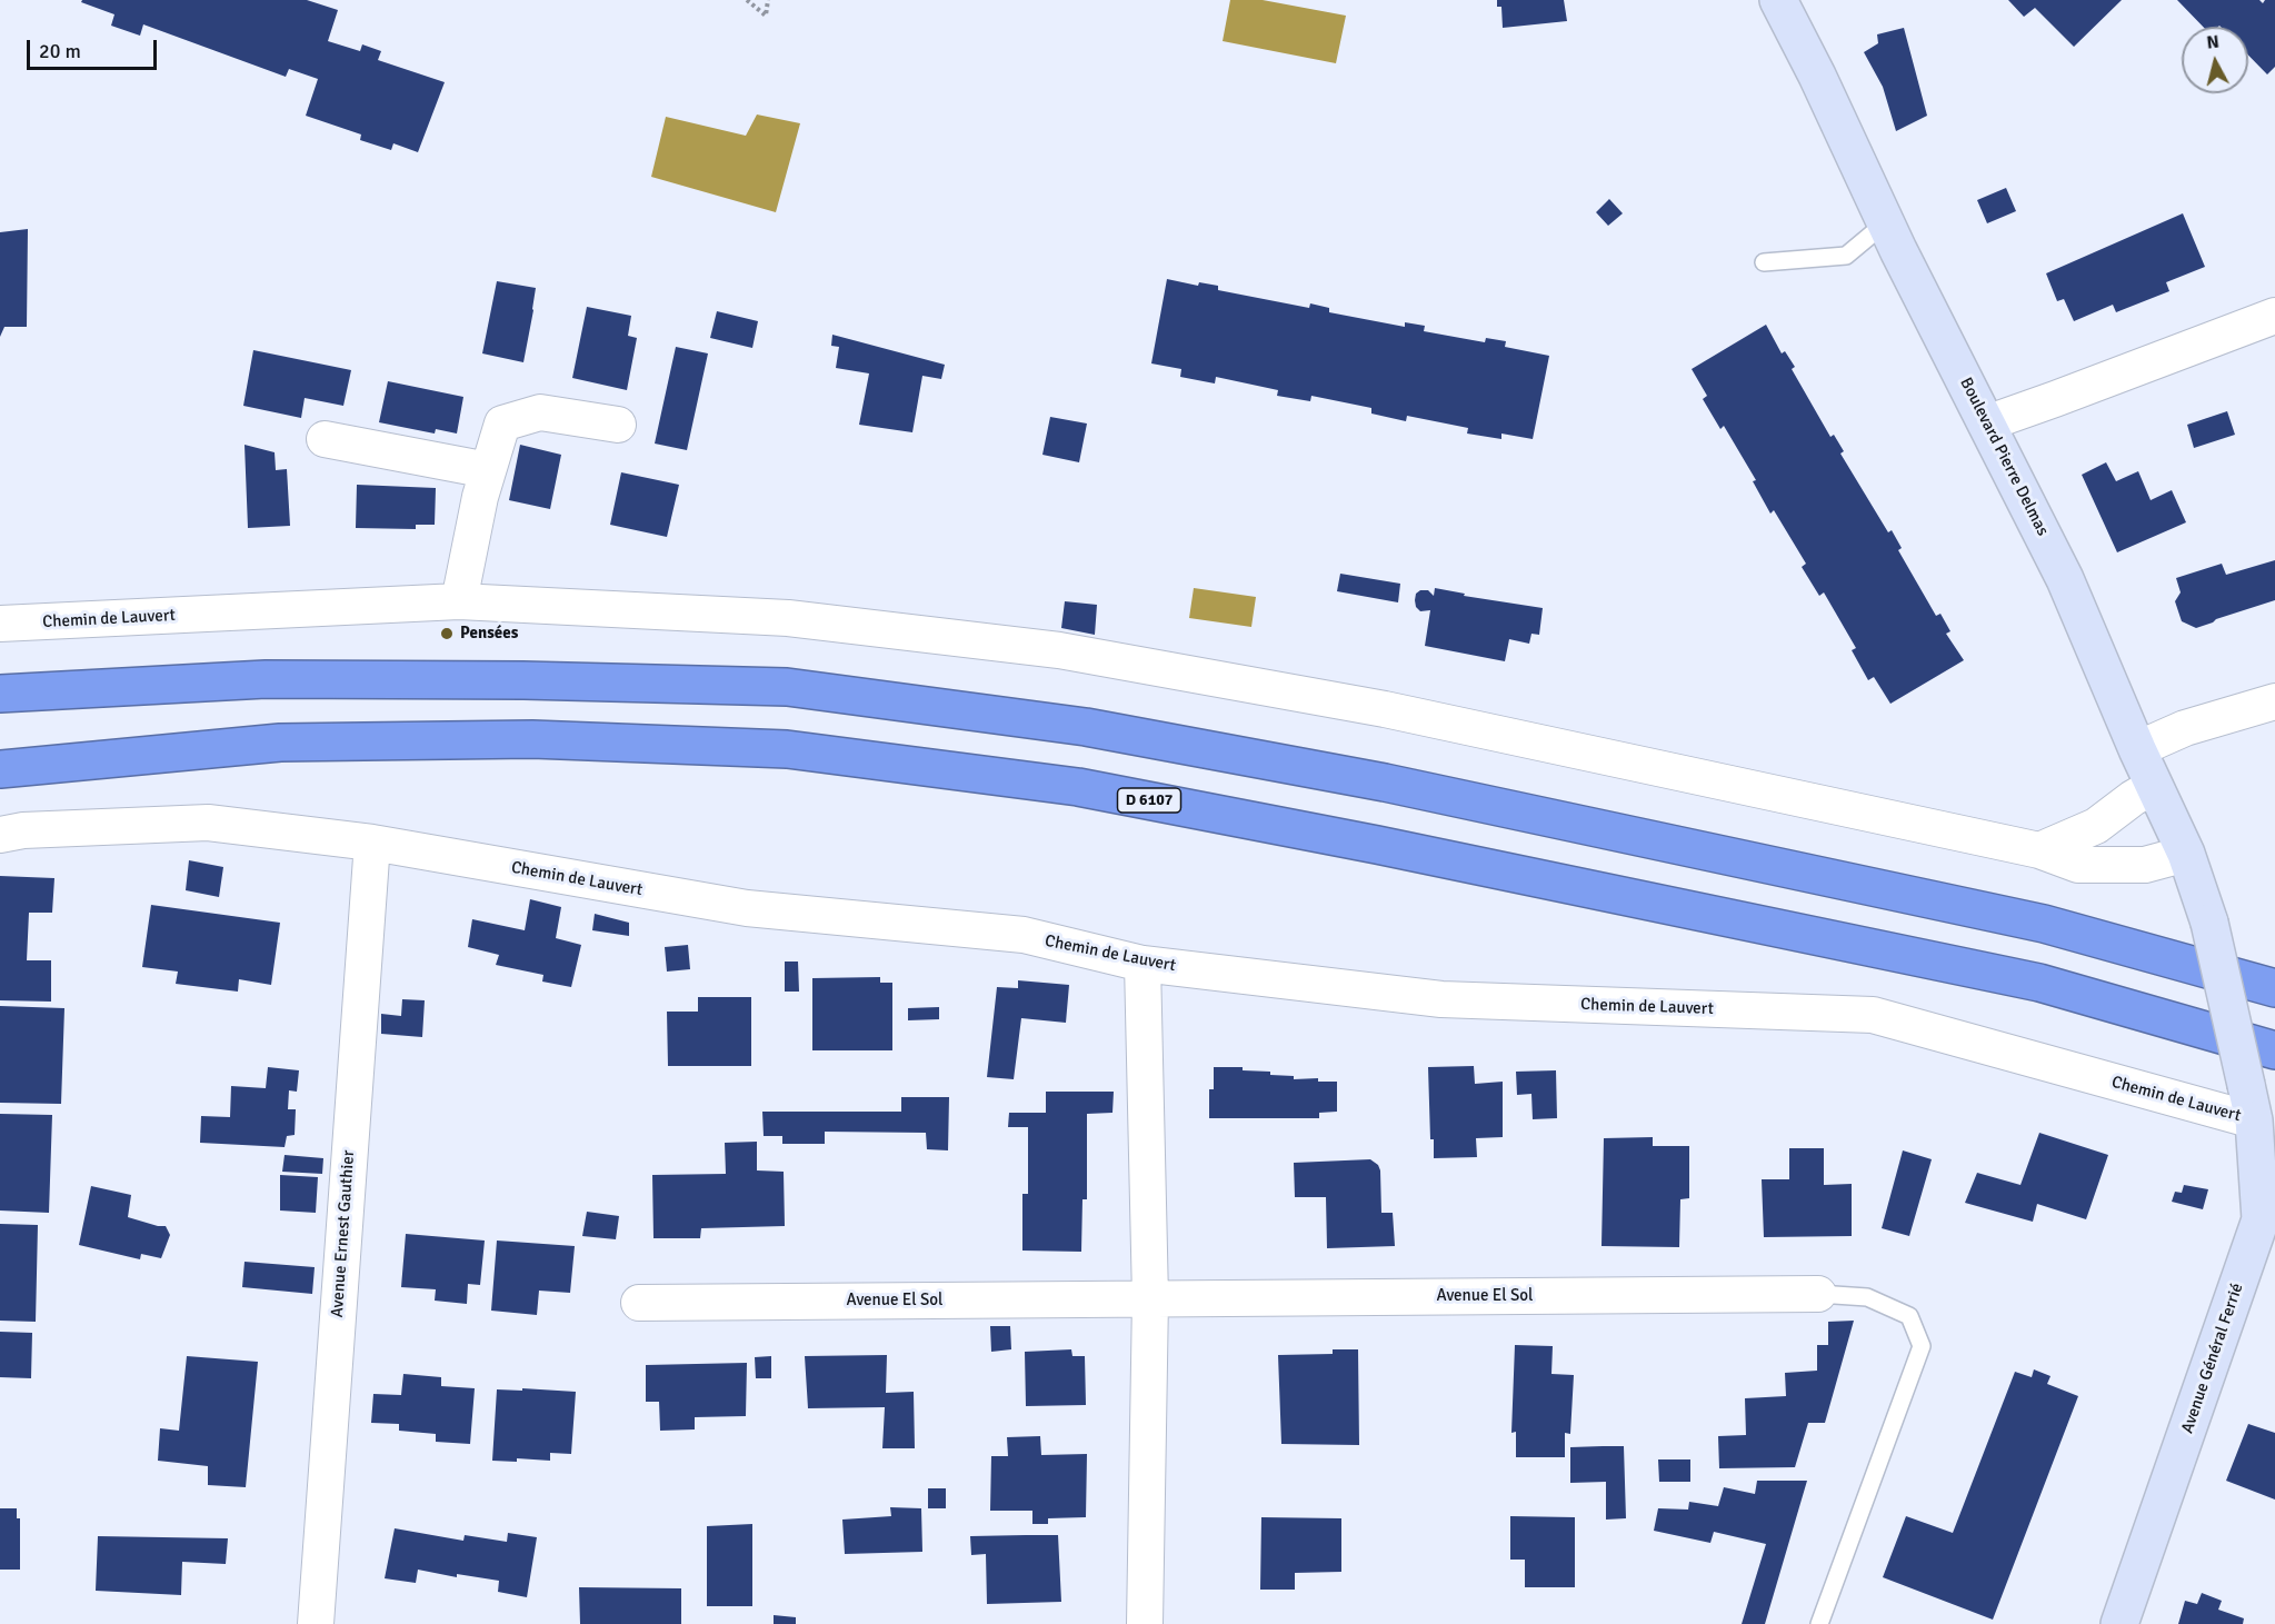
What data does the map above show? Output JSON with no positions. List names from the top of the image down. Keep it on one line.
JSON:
{"streets":{"highway":["D 6107"],"street":["Boulevard Pierre Delmas","Chemin de Lauvert","Avenue Ernest Gauthier","Avenue El Sol","Avenue Général Ferrié"]},"crossings":[["Boulevard Pierre Delmas","Chemin de Lauvert"],["Boulevard Pierre Delmas","Avenue Général Ferrié"],["Chemin de Lauvert","Avenue Ernest Gauthier"],["Chemin de Lauvert","Avenue Général Ferrié"]],"places":["Pensées"],"scale_bar":"20 m","north":"top"}
